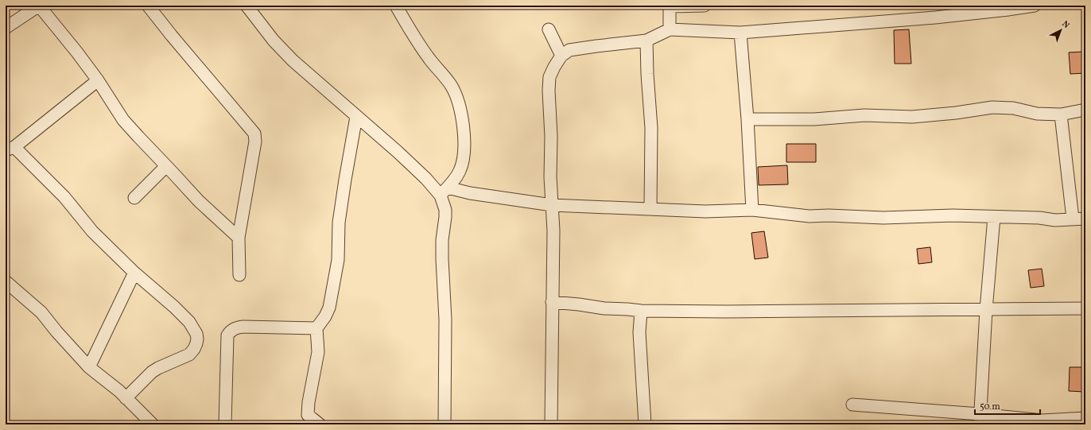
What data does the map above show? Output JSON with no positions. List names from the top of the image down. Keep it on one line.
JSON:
{"scale_bar":"50 m","north":"top right"}
